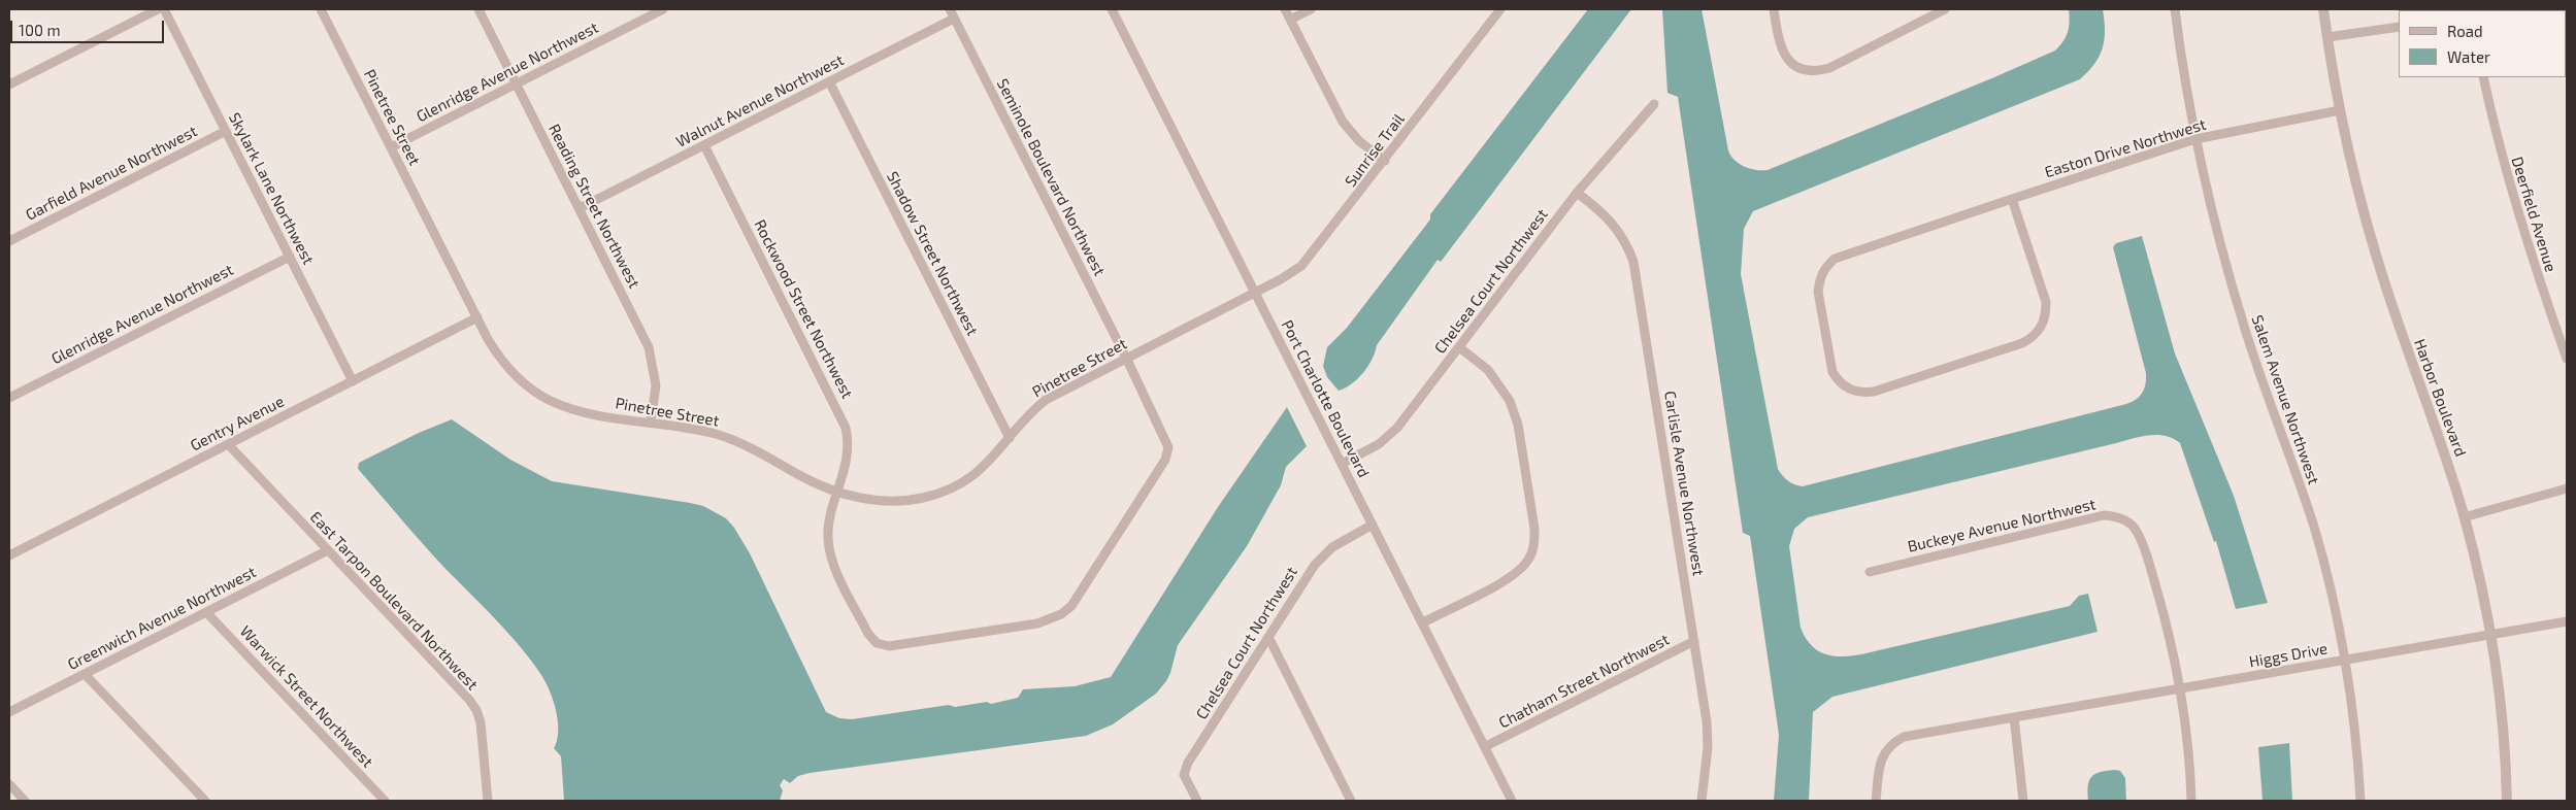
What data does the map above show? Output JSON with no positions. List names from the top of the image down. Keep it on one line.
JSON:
{"streets":{"street":["Glenridge Avenue Northwest","Walnut Avenue Northwest","Pinetree Street","Easton Drive Northwest","Sunrise Trail","Garfield Avenue Northwest","Seminole Boulevard Northwest","Skylark Lane Northwest","Reading Street Northwest","Deerfield Avenue","Shadow Street Northwest","Chelsea Court Northwest","Rockwood Street Northwest","Harbor Boulevard","Port Charlotte Boulevard","Salem Avenue Northwest","Gentry Avenue","Carlisle Avenue Northwest","Buckeye Avenue Northwest","East Tarpon Boulevard Northwest","Greenwich Avenue Northwest","Higgs Drive","Chatham Street Northwest","Warwick Street Northwest"]},"crossings":[["Glenridge Avenue Northwest","Pinetree Street"],["Glenridge Avenue Northwest","Skylark Lane Northwest"],["Glenridge Avenue Northwest","Reading Street Northwest"],["Walnut Avenue Northwest","Seminole Boulevard Northwest"],["Walnut Avenue Northwest","Reading Street Northwest"],["Walnut Avenue Northwest","Shadow Street Northwest"],["Walnut Avenue Northwest","Rockwood Street Northwest"],["Pinetree Street","Sunrise Trail"],["Pinetree Street","Seminole Boulevard Northwest"],["Pinetree Street","Reading Street Northwest"],["Pinetree Street","Shadow Street Northwest"],["Pinetree Street","Rockwood Street Northwest"],["Pinetree Street","Port Charlotte Boulevard"],["Pinetree Street","Gentry Avenue"],["Easton Drive Northwest","Harbor Boulevard"],["Easton Drive Northwest","Salem Avenue Northwest"],["Sunrise Trail","Port Charlotte Boulevard"],["Garfield Avenue Northwest","Skylark Lane Northwest"],["Seminole Boulevard Northwest","Rockwood Street Northwest"],["Skylark Lane Northwest","Gentry Avenue"],["Chelsea Court Northwest","Port Charlotte Boulevard"],["Chelsea Court Northwest","Carlisle Avenue Northwest"],["Harbor Boulevard","Higgs Drive"],["Port Charlotte Boulevard","Chatham Street Northwest"],["Salem Avenue Northwest","Higgs Drive"],["Gentry Avenue","East Tarpon Boulevard Northwest"],["Carlisle Avenue Northwest","Chatham Street Northwest"],["Buckeye Avenue Northwest","Higgs Drive"],["East Tarpon Boulevard Northwest","Greenwich Avenue Northwest"],["Greenwich Avenue Northwest","Warwick Street Northwest"]],"legend":["Road","Water"],"scale_bar":"100 m"}
